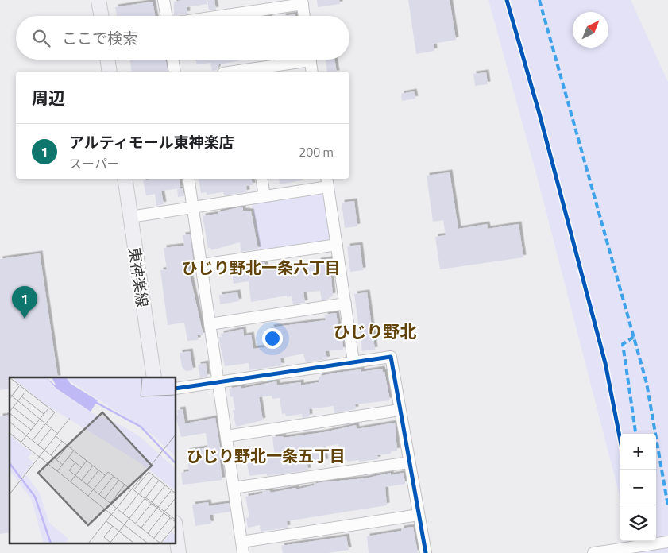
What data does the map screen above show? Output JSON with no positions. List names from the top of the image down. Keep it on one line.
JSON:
{"streets":{"main road":["東神楽線"]},"districts":["ひじり野北一条六丁目","ひじり野北","ひじり野北一条五丁目"],"north":"top right","page":{"search":"ここで検索","heading":"周辺","list":[{"mark":"1","name":"アルティモール東神楽店","note":"スーパー","value":"200 m"}],"pins":"1","map_buttons":["+","−"]}}
